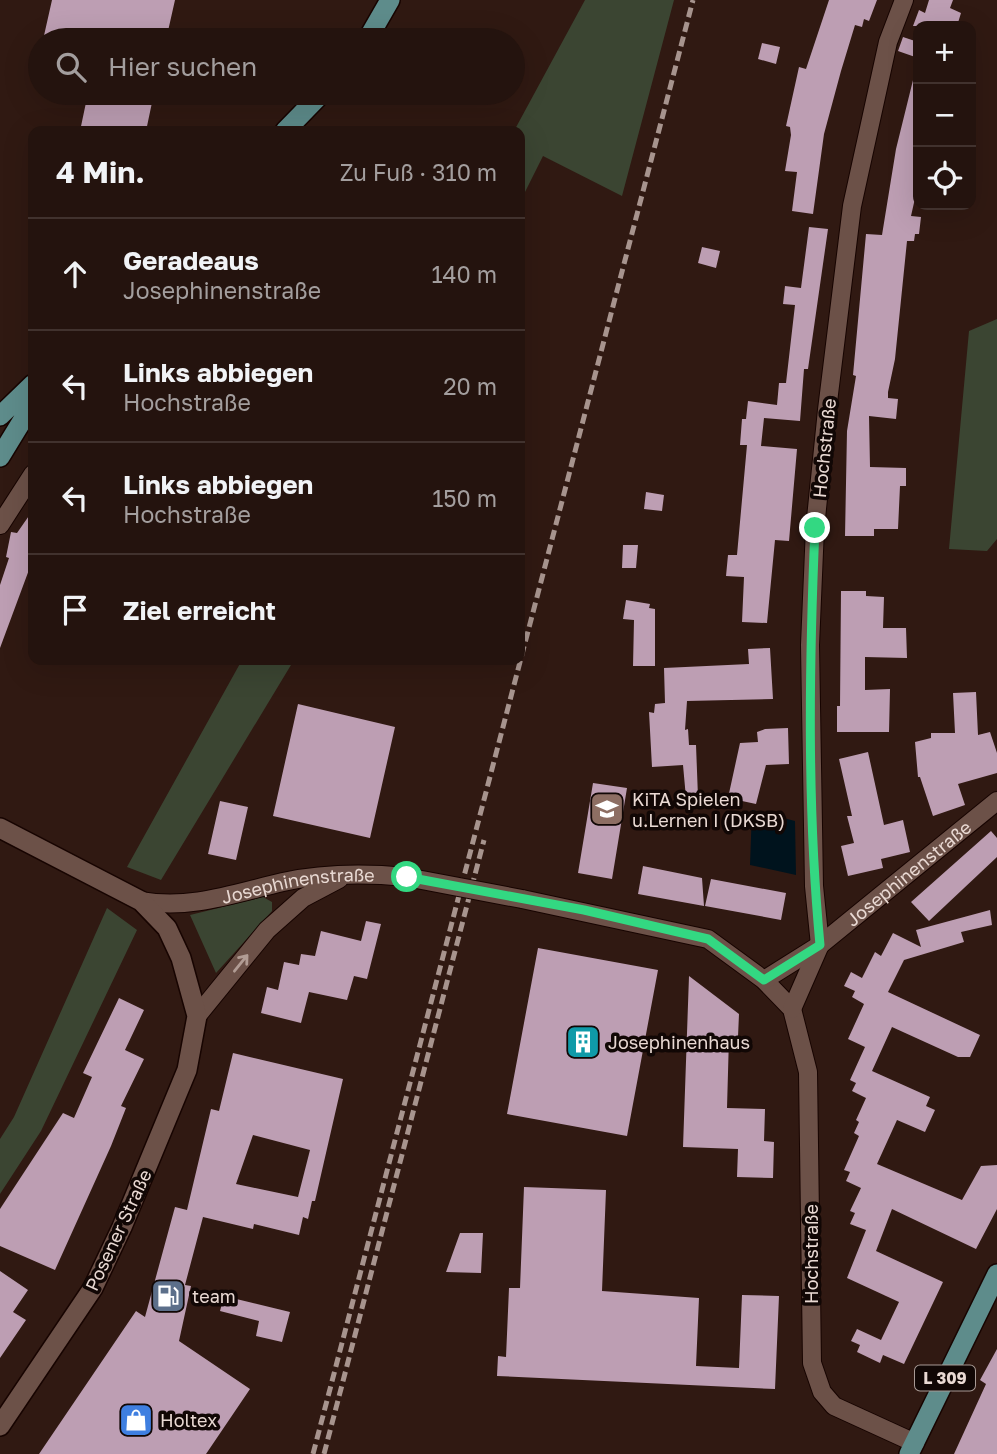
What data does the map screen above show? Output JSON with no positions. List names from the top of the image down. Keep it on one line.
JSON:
{"streets":{"main road":["L 309"],"street":["Hochstraße","Josephinenstraße","Posener Straße"]},"crossings":[["Hochstraße","Josephinenstraße"],["Hochstraße","L 309"],["Josephinenstraße","Posener Straße"]],"places":{"school or university":["KiTA Spielen u.Lernen I (DKSB)"],"building":["Josephinenhaus"],"fuel station":["team"],"shop":["Holtex"]},"page":{"map_buttons":["+","−"],"search":"Hier suchen","heading":["4 Min.","Zu Fuß · 310 m"],"list":[["Geradeaus","Josephinenstraße","140 m"],["Links abbiegen","Hochstraße","20 m"],["Links abbiegen","Hochstraße","150 m"],"Ziel erreicht"]}}
